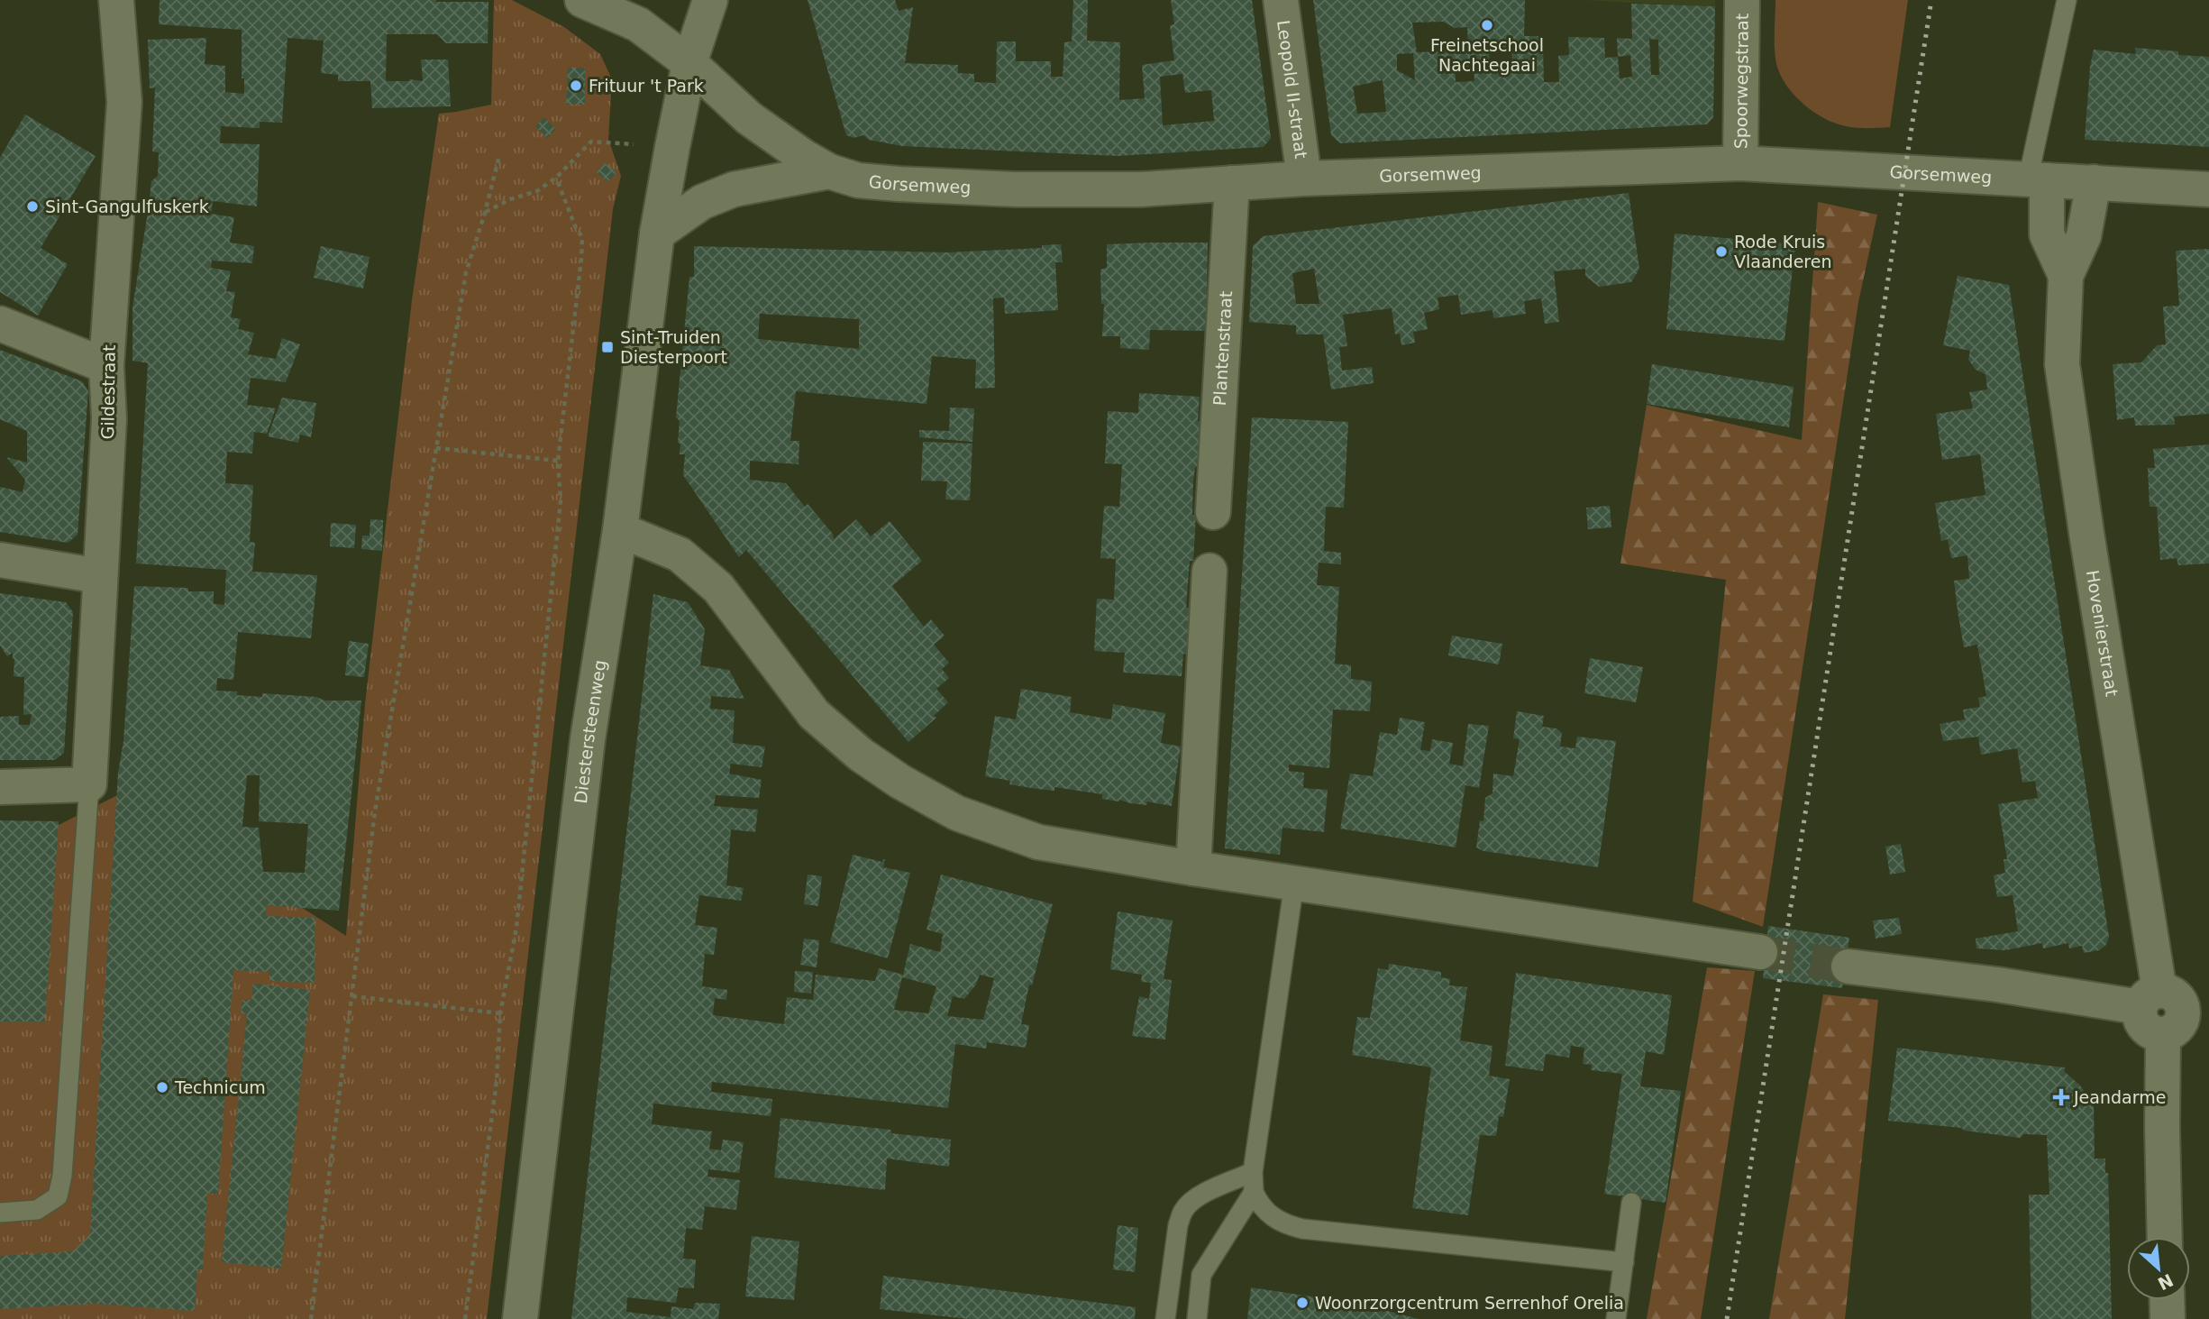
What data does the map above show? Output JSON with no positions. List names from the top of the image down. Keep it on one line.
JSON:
{"streets":{"street":["Spoorwegstraat","Leopold II-straat","Gorsemweg","Plantenstraat","Gildestraat","Hovenierstraat","Diestersteenweg"]},"crossings":[["Spoorwegstraat","Gorsemweg"],["Leopold II-straat","Gorsemweg"],["Gorsemweg","Plantenstraat"],["Gorsemweg","Hovenierstraat"],["Gorsemweg","Diestersteenweg"]],"places":{"other":["Freinetschool Nachtegaai","Frituur 't Park","Sint-Gangulfuskerk","Rode Kruis Vlaanderen","Technicum","Woonrzorgcentrum Serrenhof Orelia"],"transit":["Sint-Truiden Diesterpoort"],"health":["Jeandarme"]},"north":"bottom right"}
